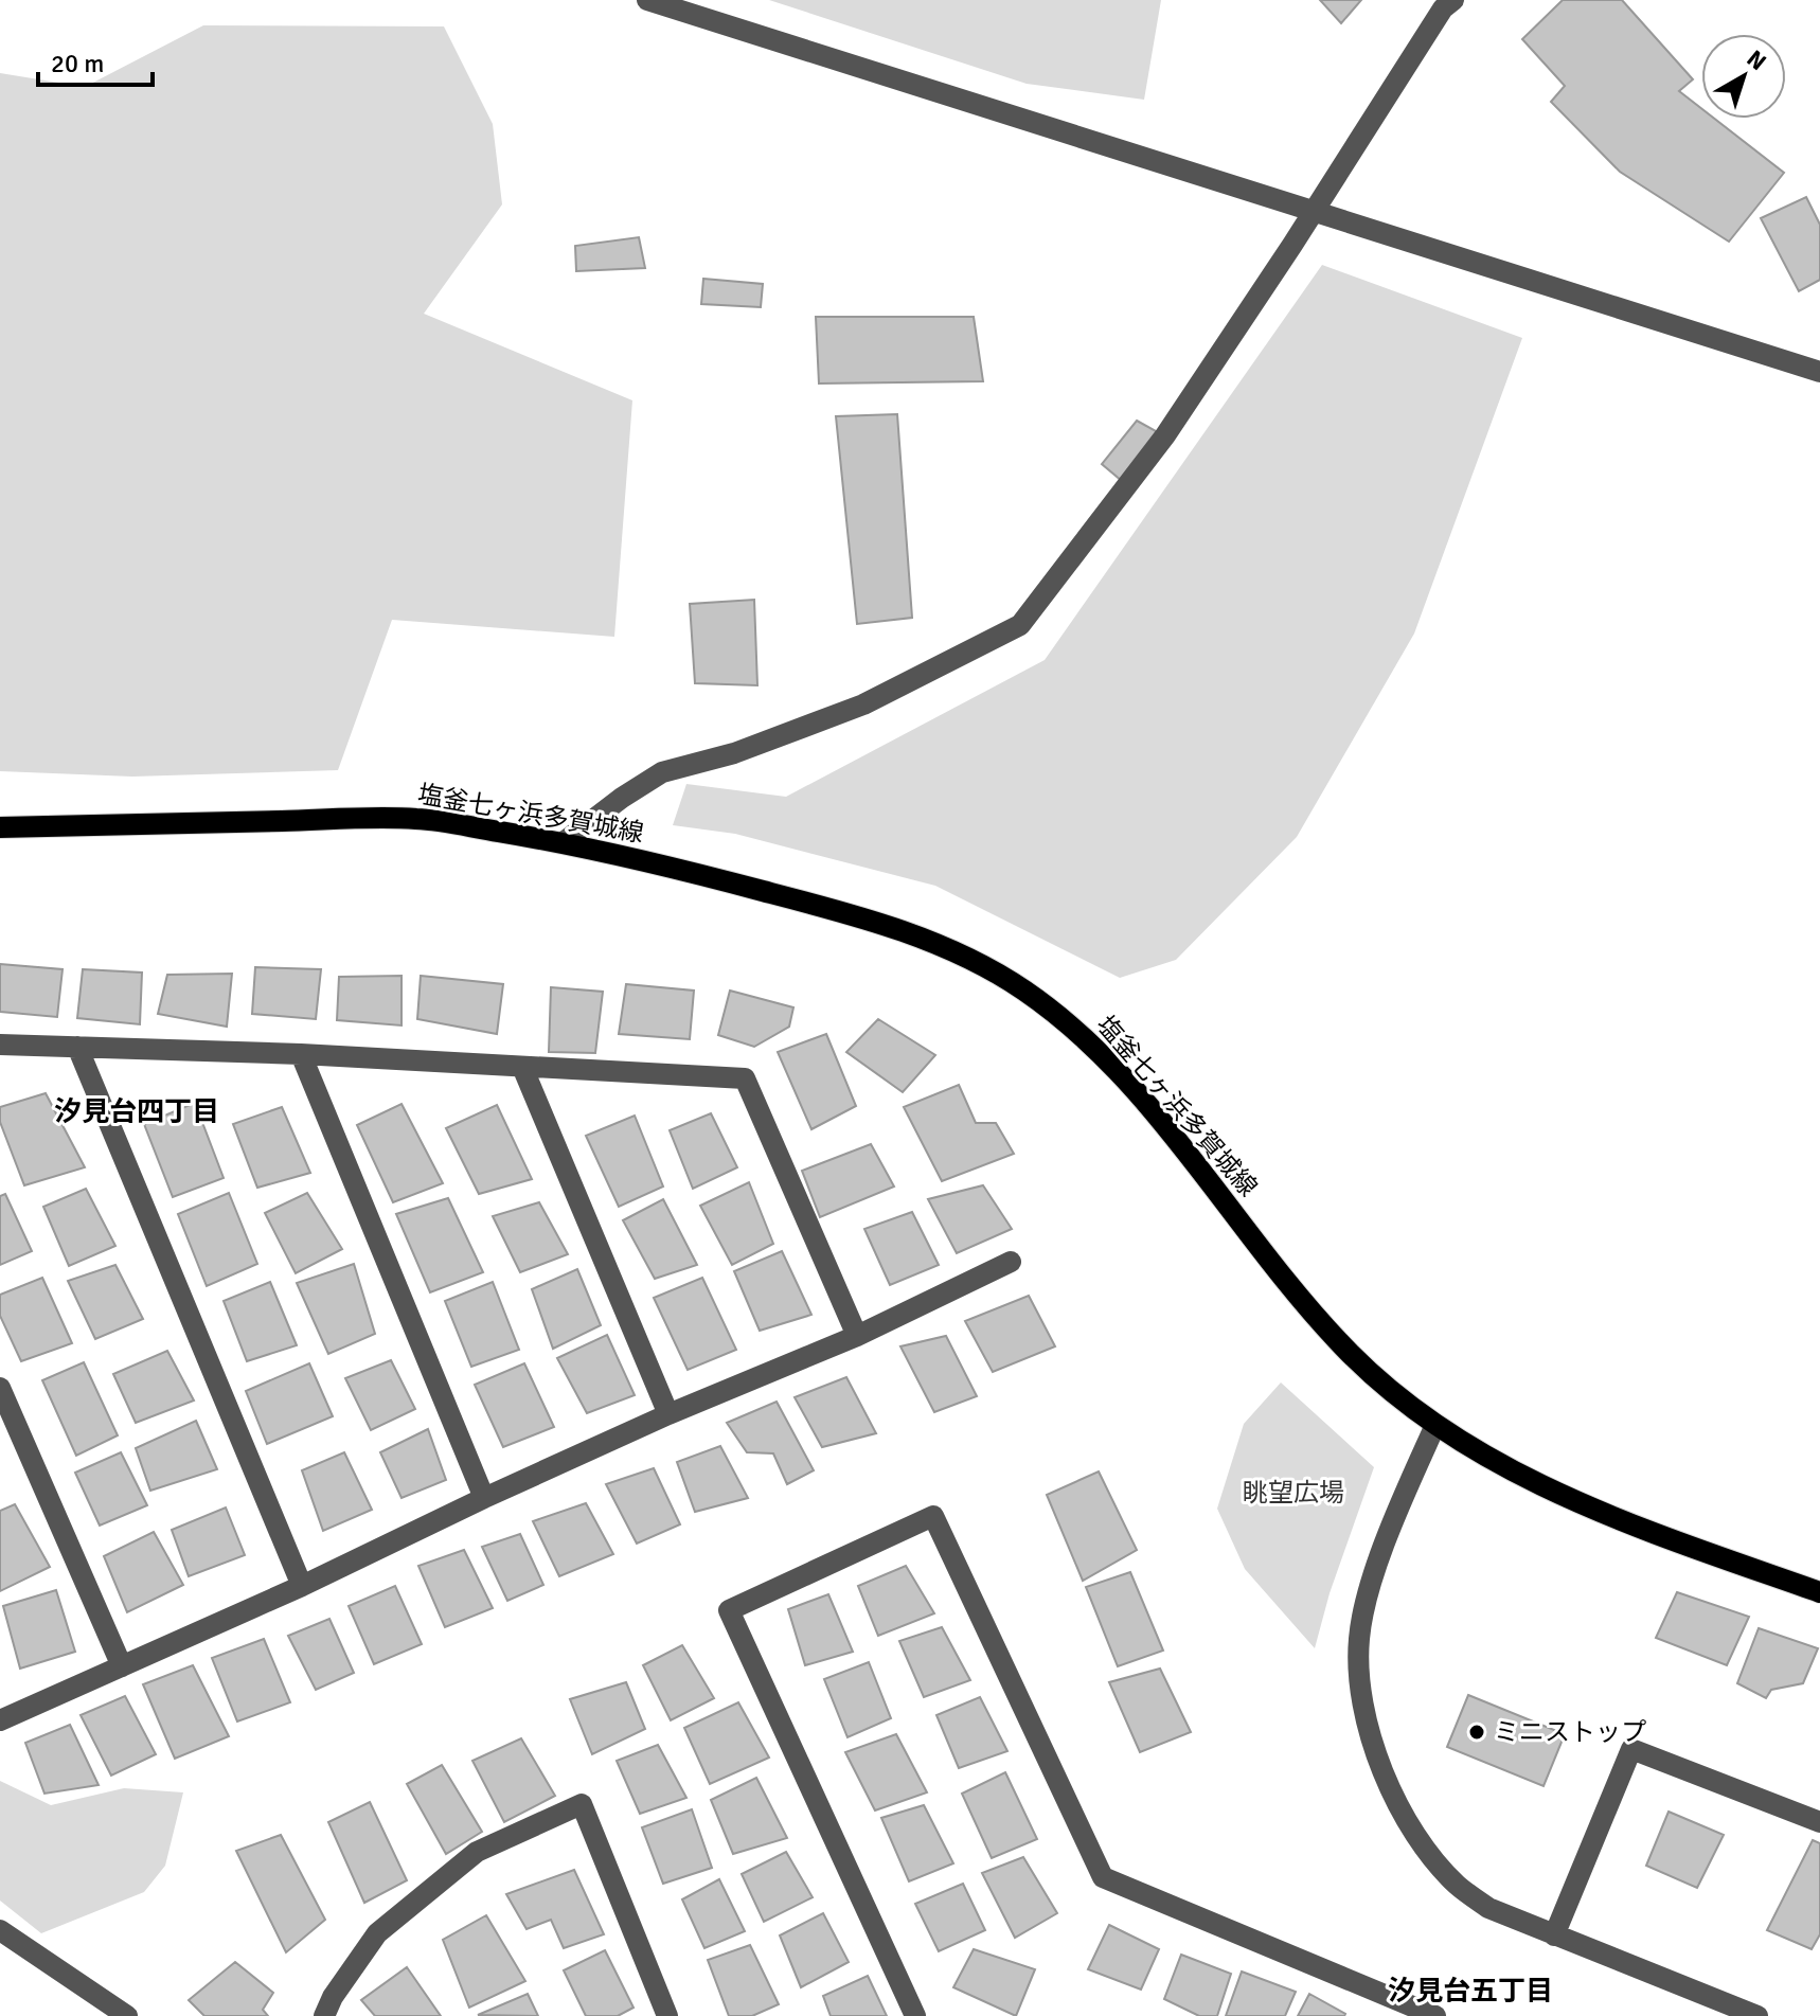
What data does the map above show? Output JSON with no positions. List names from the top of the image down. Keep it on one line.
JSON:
{"streets":{"main road":["塩釜七ヶ浜多賀城線"]},"districts":["汐見台四丁目","汐見台五丁目"],"parks":["眺望広場"],"places":["ミニストップ"],"scale_bar":"20 m","north":"top right"}
